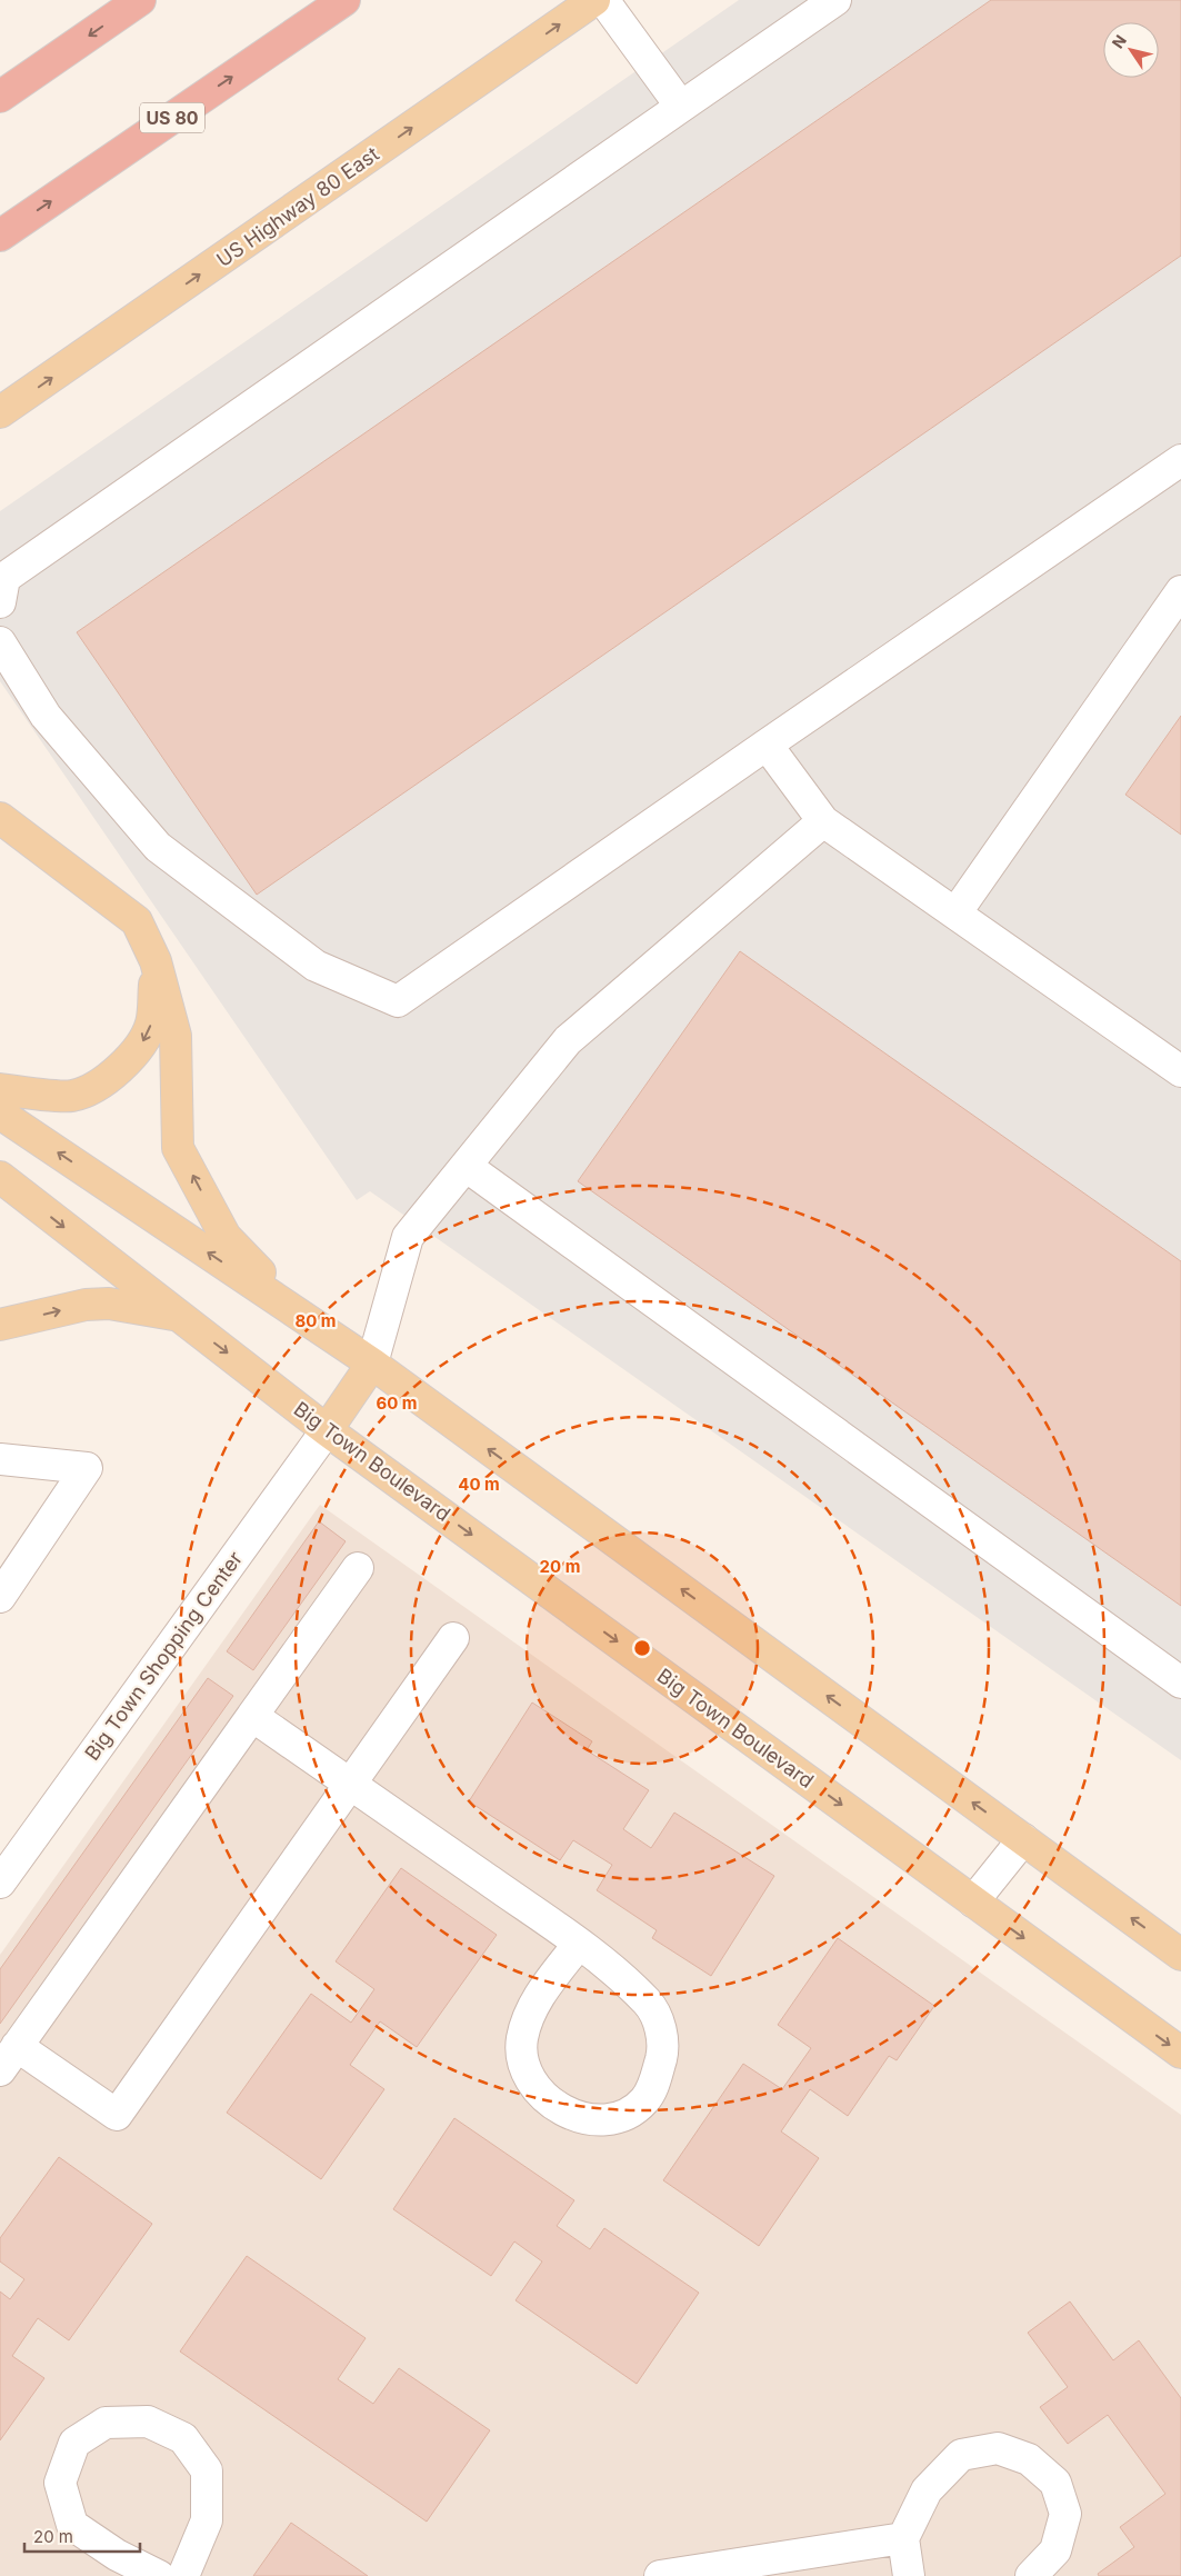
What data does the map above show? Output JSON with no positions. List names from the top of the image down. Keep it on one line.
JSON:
{"streets":{"highway":["US 80"],"main road":["US Highway 80 East","Big Town Boulevard"],"lane":["Big Town Shopping Center"]},"crossings":[["Big Town Boulevard","Big Town Shopping Center"]],"one_way":["US Highway 80 East"],"scale_bar":"20 m","north":"top left","rings":["80 m","60 m","40 m","20 m"]}
